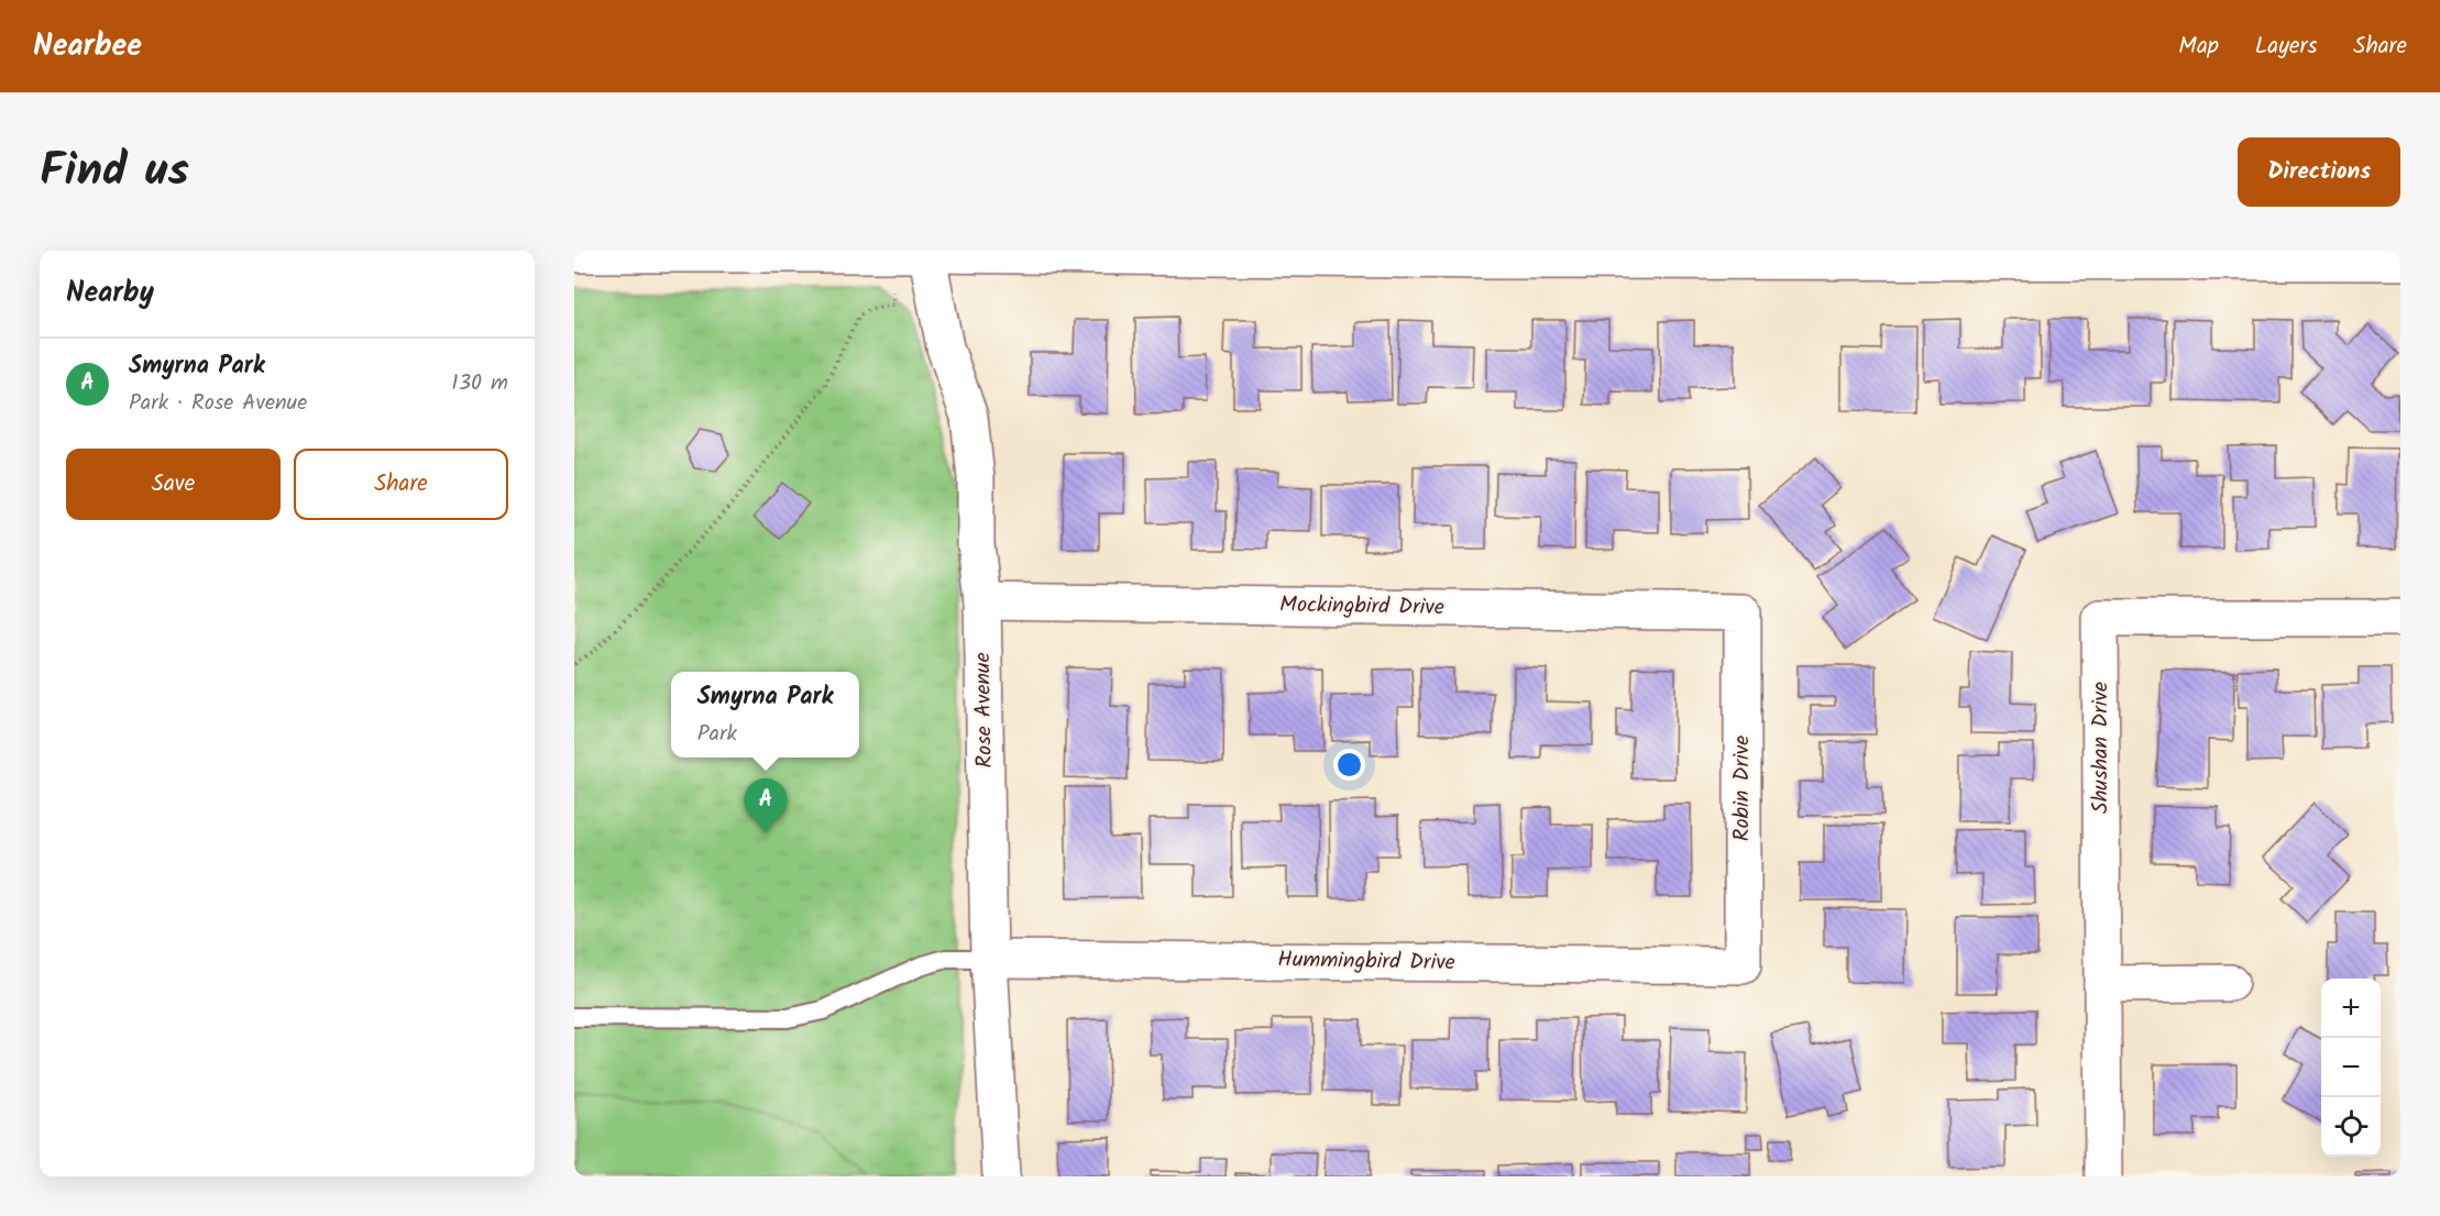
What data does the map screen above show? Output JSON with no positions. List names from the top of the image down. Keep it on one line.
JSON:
{"streets":{"street":["Mockingbird Drive","Rose Avenue","Shushan Drive","Robin Drive","Hummingbird Drive"]},"crossings":[["Mockingbird Drive","Rose Avenue"],["Mockingbird Drive","Robin Drive"],["Rose Avenue","Hummingbird Drive"],["Robin Drive","Hummingbird Drive"]],"page":{"header":"Nearbee","nav":["Map","Layers","Share"],"title":"Find us","buttons":["Directions",["Save","Share"]],"heading":"Nearby","list":[{"mark":"A","name":"Smyrna Park","note":"Park · Rose Avenue","value":"130 m"}],"popup":["Smyrna Park","Park"],"pins":"A","map_buttons":["+","−"]}}
